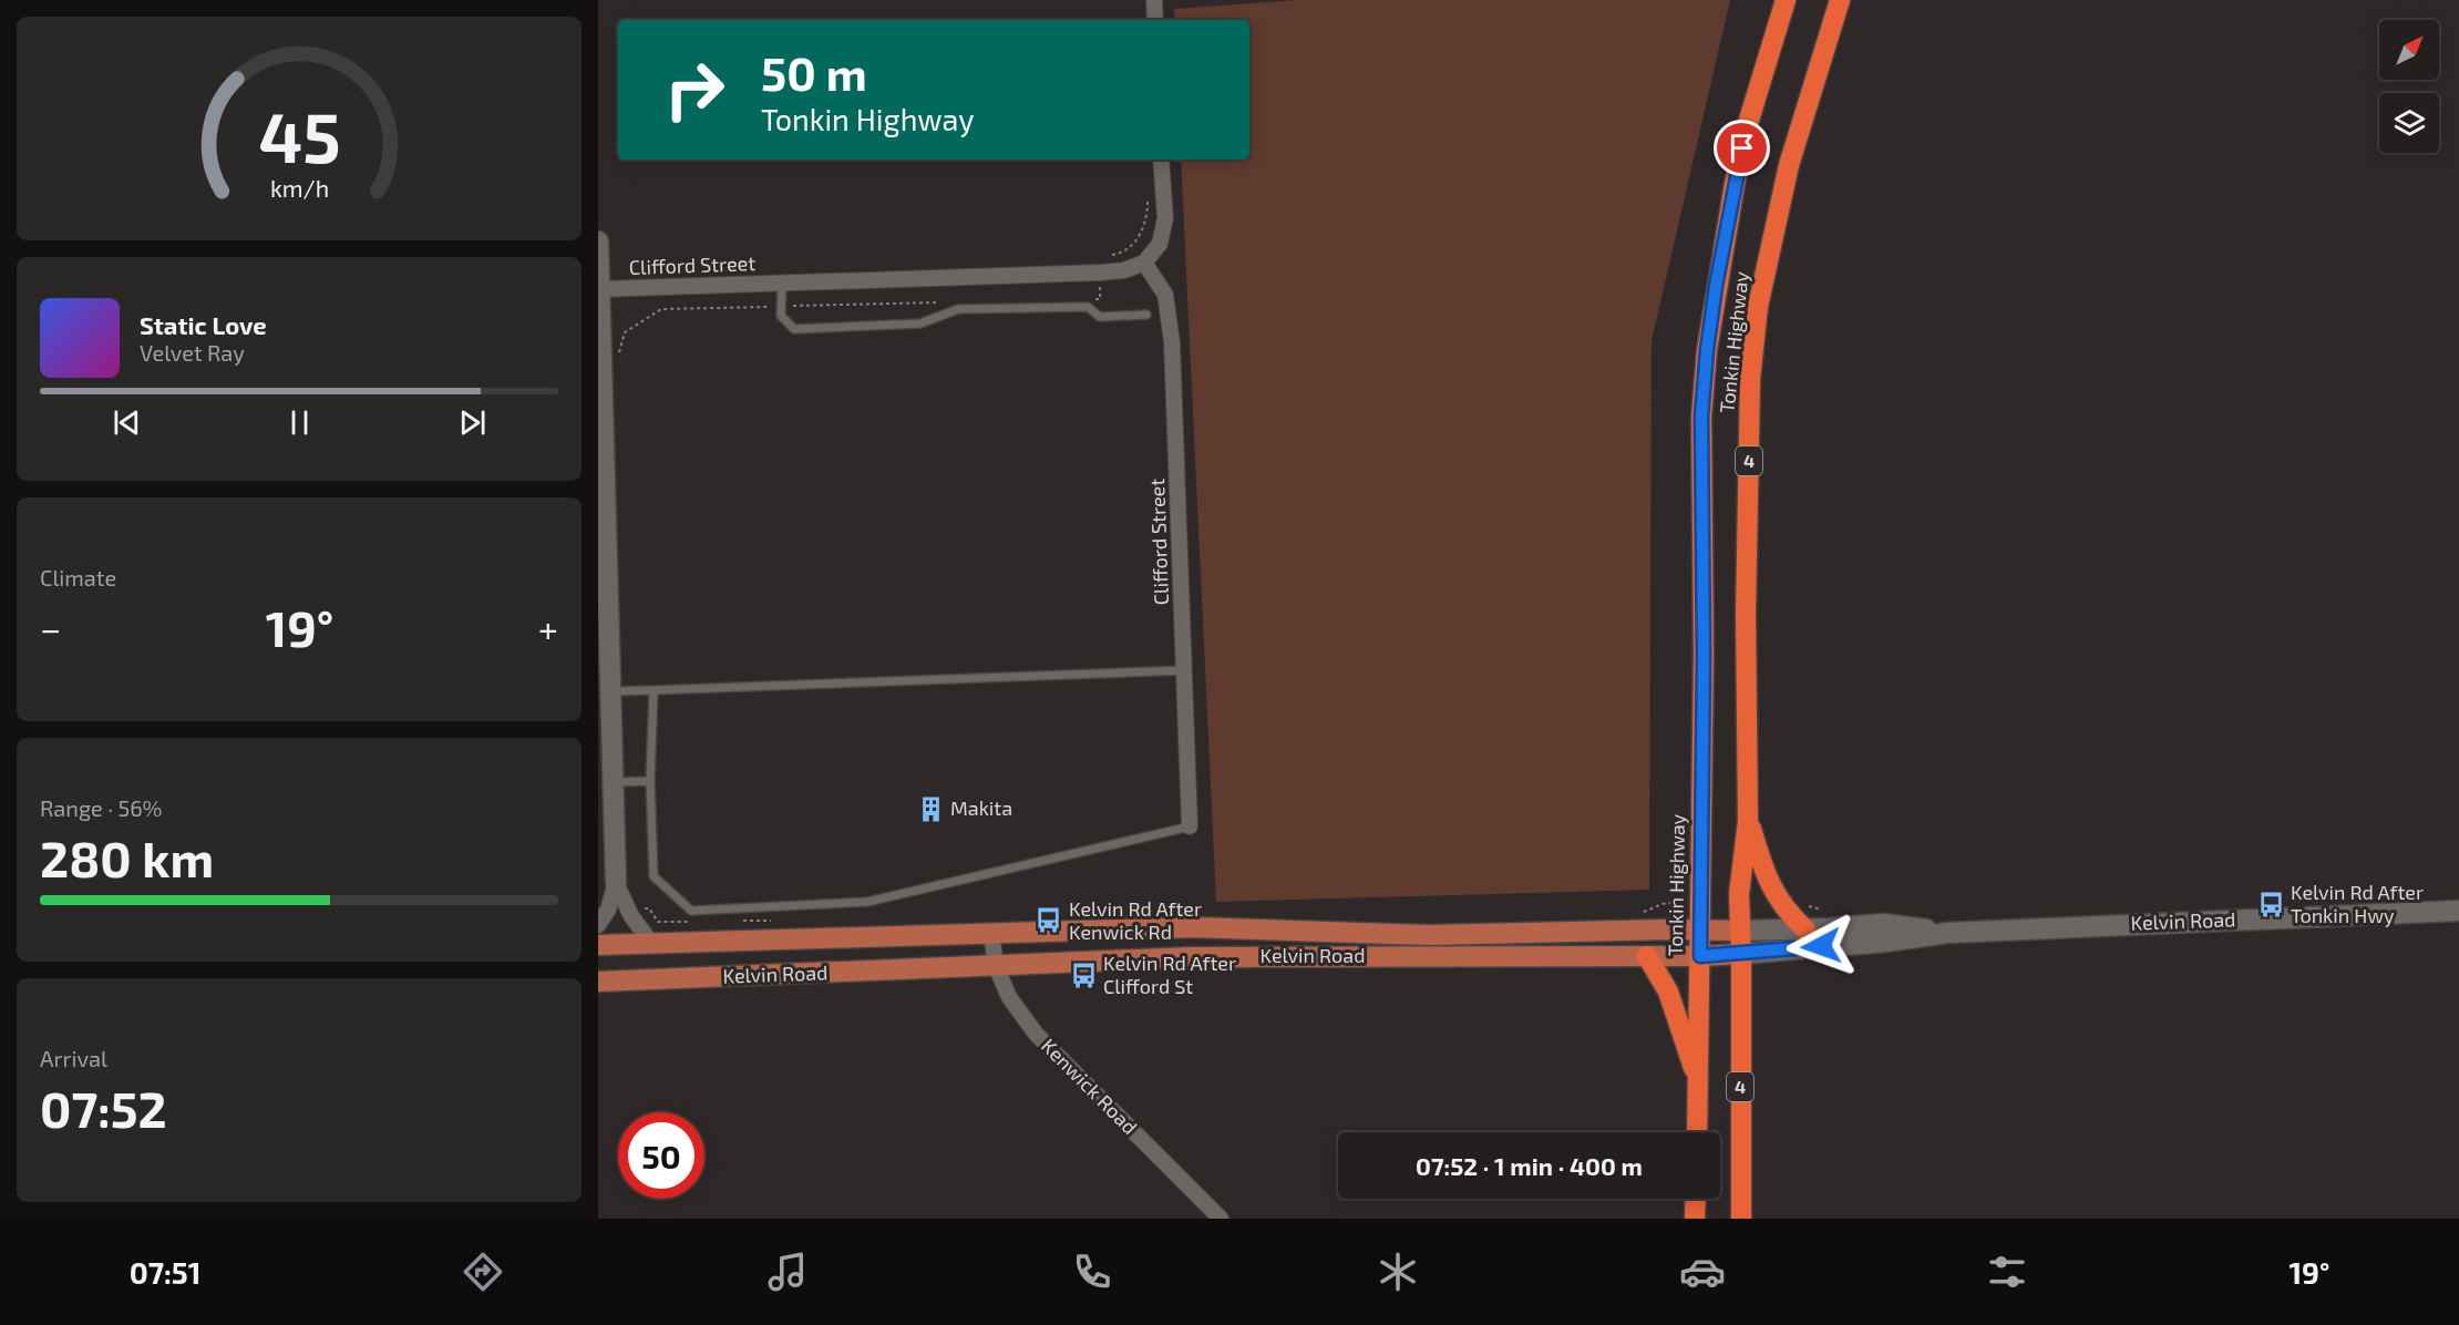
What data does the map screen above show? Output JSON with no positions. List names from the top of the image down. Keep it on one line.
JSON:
{"streets":{"highway":["Tonkin Highway","4"],"main road":["Kelvin Road"],"street":["Clifford Street","Kenwick Road"]},"crossings":[["Tonkin Highway","Kelvin Road"],["Kelvin Road","Kenwick Road"]],"places":{"building":["Makita"],"bus stop":["Kelvin Rd After Tonkin Hwy","Kelvin Rd After Kenwick Rd","Kelvin Rd After Clifford St"]},"north":"top right","page":{"turn":["50 m","Tonkin Highway"],"song":["Static Love","Velvet Ray"],"tile":["Climate",["Range · 56%","280 km"],["Arrival","07:52"]],"heat":["−","19°","+"],"limit":"50","trip":"07:52 · 1 min · 400 m","tabs":["07:51","19°"],"gauge":["45","km/h"]}}
